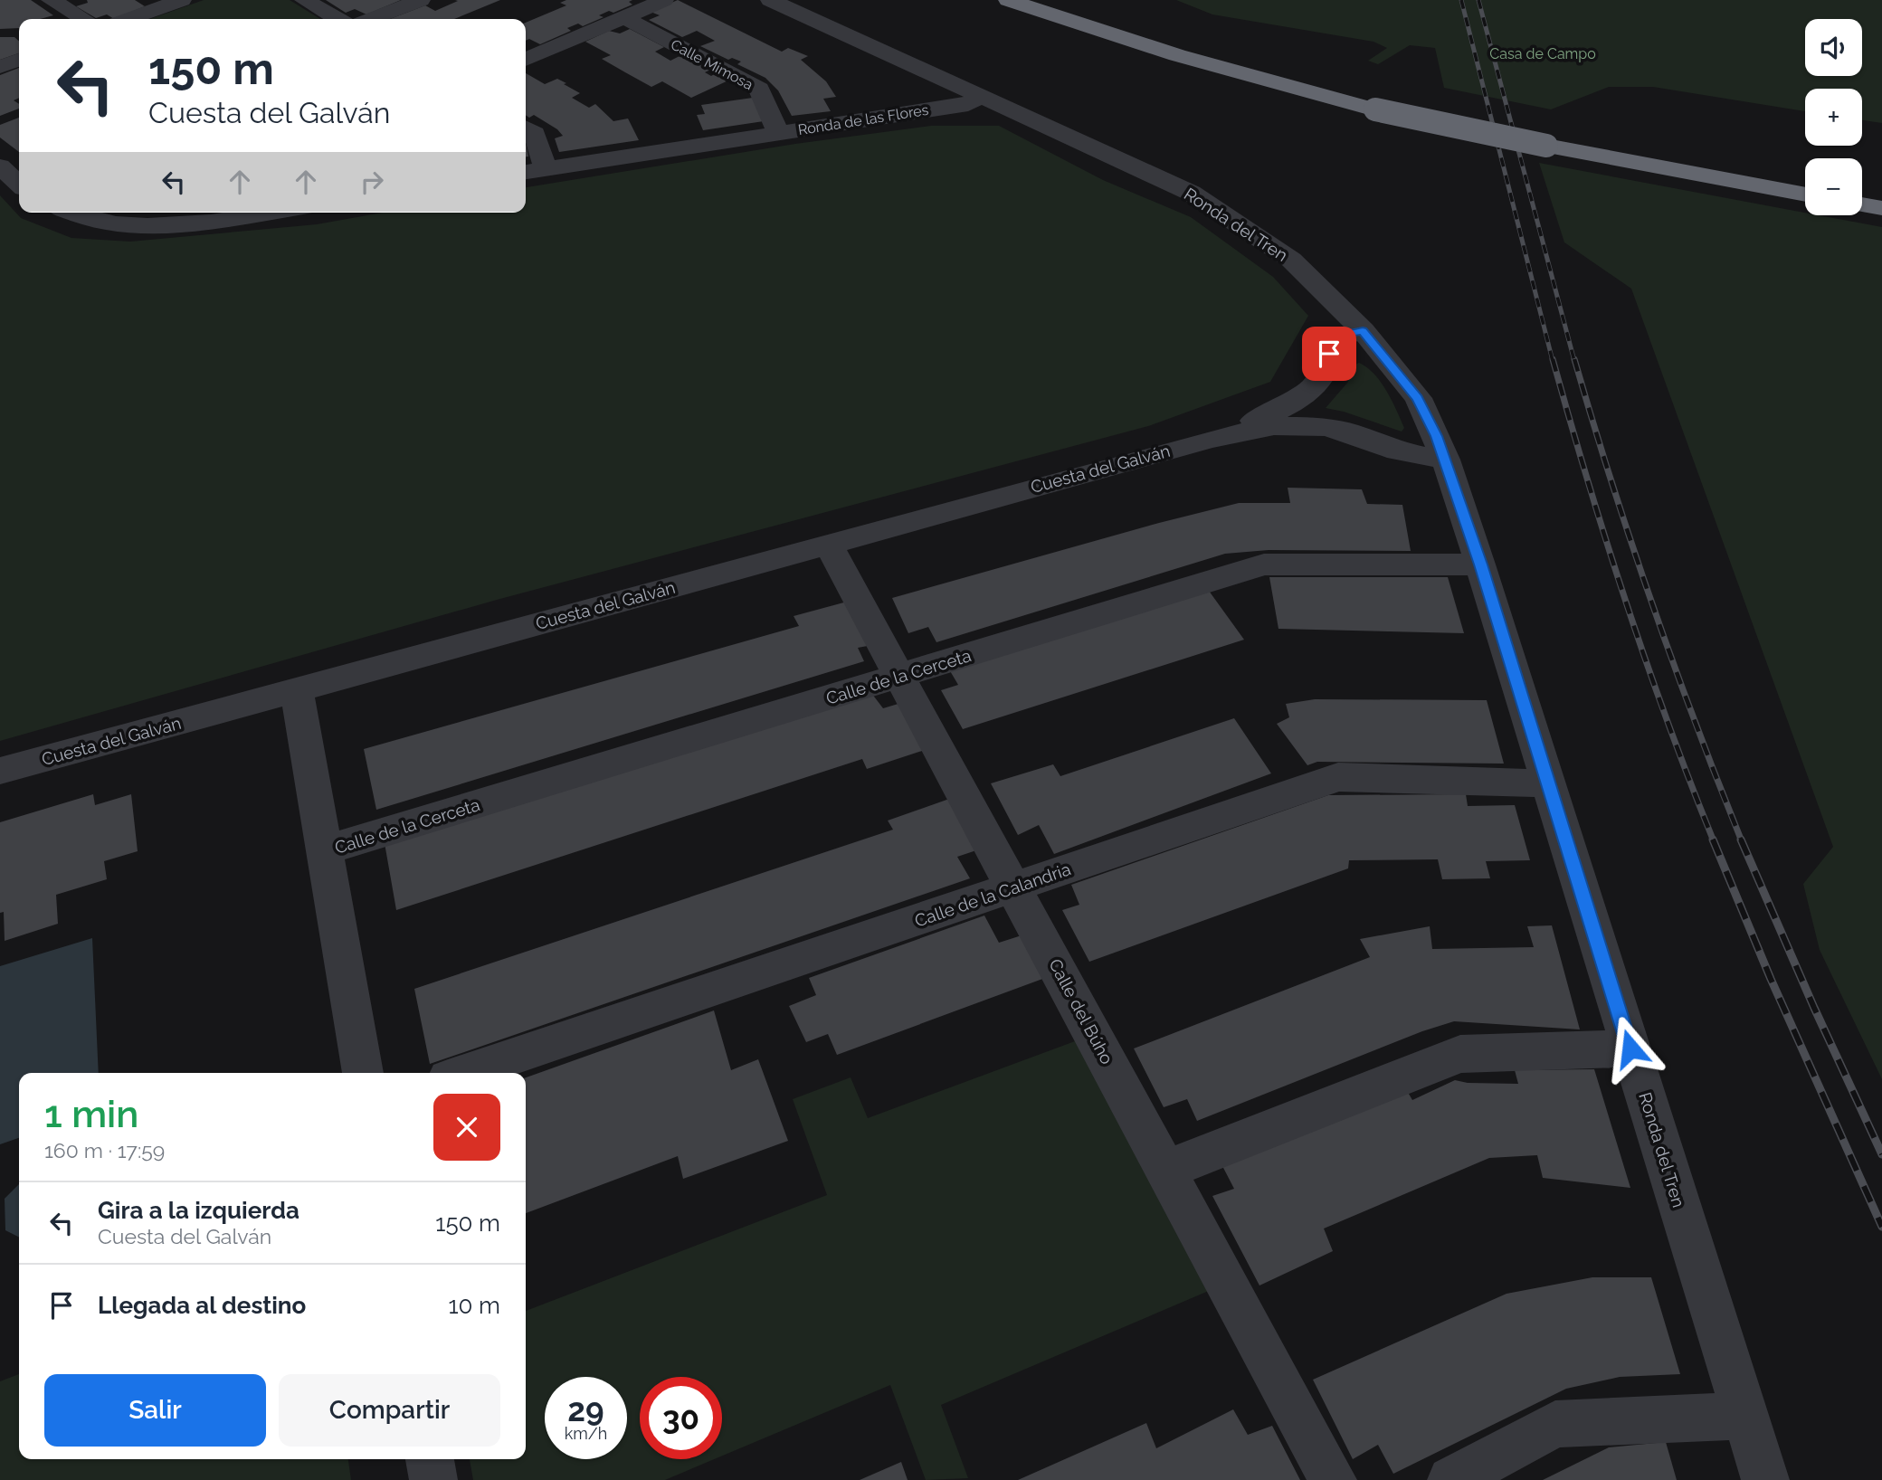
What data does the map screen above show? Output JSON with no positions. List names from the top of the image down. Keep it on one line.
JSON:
{"streets":{"street":["Calle Mimosa","Ronda de las Flores","Ronda del Tren","Cuesta del Galván","Calle de la Cerceta","Calle de la Calandria","Calle del Búho"]},"crossings":[["Calle Mimosa","Ronda de las Flores"],["Ronda de las Flores","Ronda del Tren"],["Ronda del Tren","Cuesta del Galván"],["Ronda del Tren","Calle de la Cerceta"],["Ronda del Tren","Calle de la Calandria"],["Cuesta del Galván","Calle del Búho"],["Calle de la Cerceta","Calle del Búho"],["Calle de la Calandria","Calle del Búho"]],"parks":["Casa de Campo"],"page":{"map_buttons":["+","−"],"turn":["150 m","Cuesta del Galván"],"heading":["1 min","160 m · 17:59"],"list":[{"name":"Gira a la izquierda","note":"Cuesta del Galván","value":"150 m"},{"name":"Llegada al destino","value":"10 m"}],"buttons":["Salir","Compartir"],"speed":"29 km/h","limit":"30"}}
